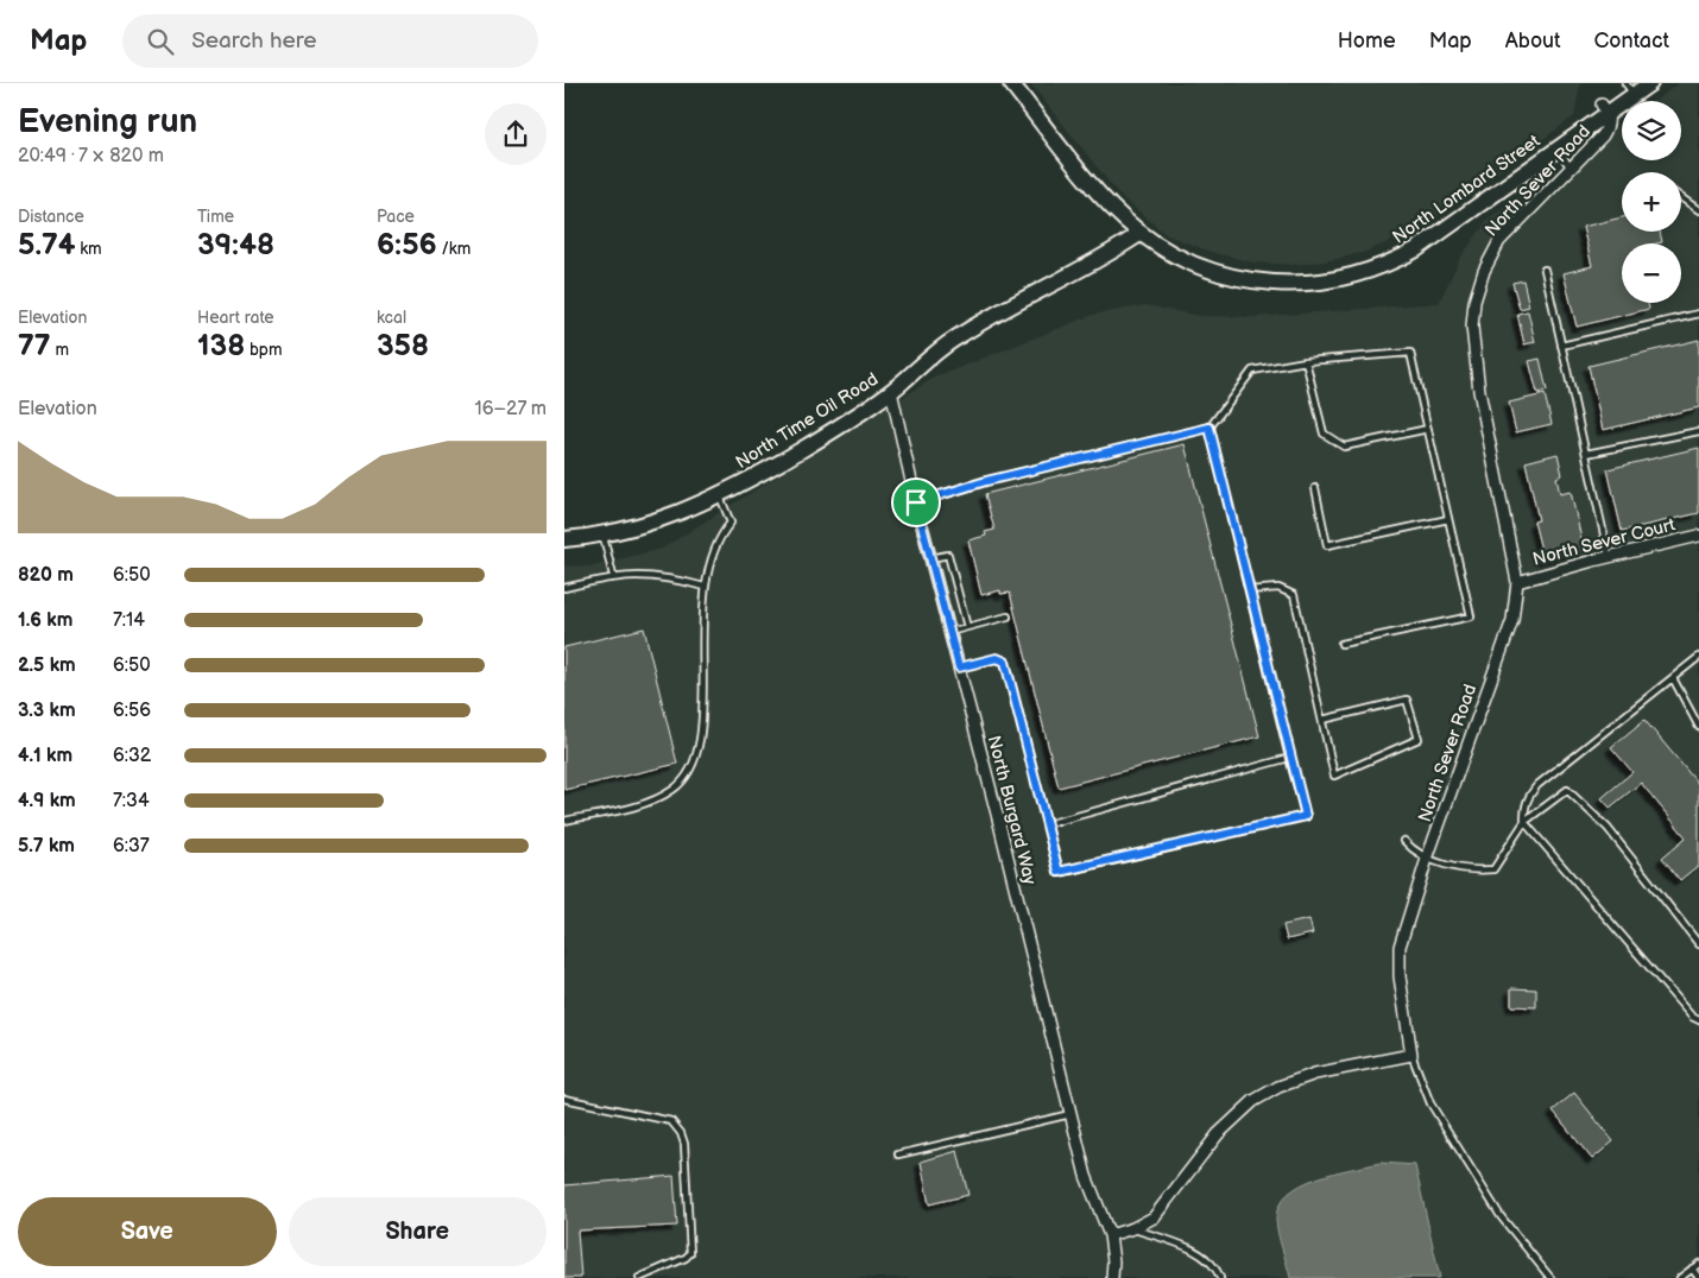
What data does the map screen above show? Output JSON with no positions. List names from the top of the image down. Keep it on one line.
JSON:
{"streets":{"main road":["North Lombard Street","North Time Oil Road"],"street":["North Sever Road","North Sever Court","North Burgard Way"]},"crossings":[["North Sever Road","North Lombard Street"],["North Sever Road","North Sever Court"],["North Lombard Street","North Time Oil Road"],["North Time Oil Road","North Burgard Way"]],"page":{"header":"Map","search":"Search here","nav":["Home","Map","About","Contact"],"heading":["Evening run","20:49 · 7 × 820 m"],"map_buttons":["+","−"],"stats":[["Distance","5.74 km"],["Time","39:48"],["Pace","6:56 /km"],["Elevation","77 m"],["Heart rate","138 bpm"],["kcal","358"]],"chart":["Elevation","16–27 m"],"list":[{"name":"820 m","note":"6:50"},{"name":"1.6 km","note":"7:14"},{"name":"2.5 km","note":"6:50"},{"name":"3.3 km","note":"6:56"},{"name":"4.1 km","note":"6:32"},{"name":"4.9 km","note":"7:34"},{"name":"5.7 km","note":"6:37"}],"buttons":["Save","Share"]}}
